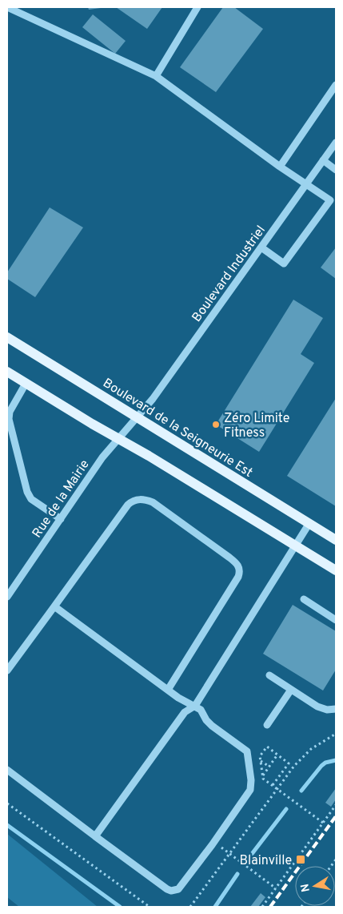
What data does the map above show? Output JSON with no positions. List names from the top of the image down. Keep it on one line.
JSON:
{"streets":{"main road":["Boulevard de la Seigneurie Est"],"street":["Boulevard Industriel","Rue de la Mairie"]},"crossings":[["Boulevard Industriel","Boulevard de la Seigneurie Est"],["Boulevard Industriel","Rue de la Mairie"],["Boulevard de la Seigneurie Est","Rue de la Mairie"]],"places":{"other":["Zéro Limite Fitness"],"transit":["Blainville"]},"north":"left"}
